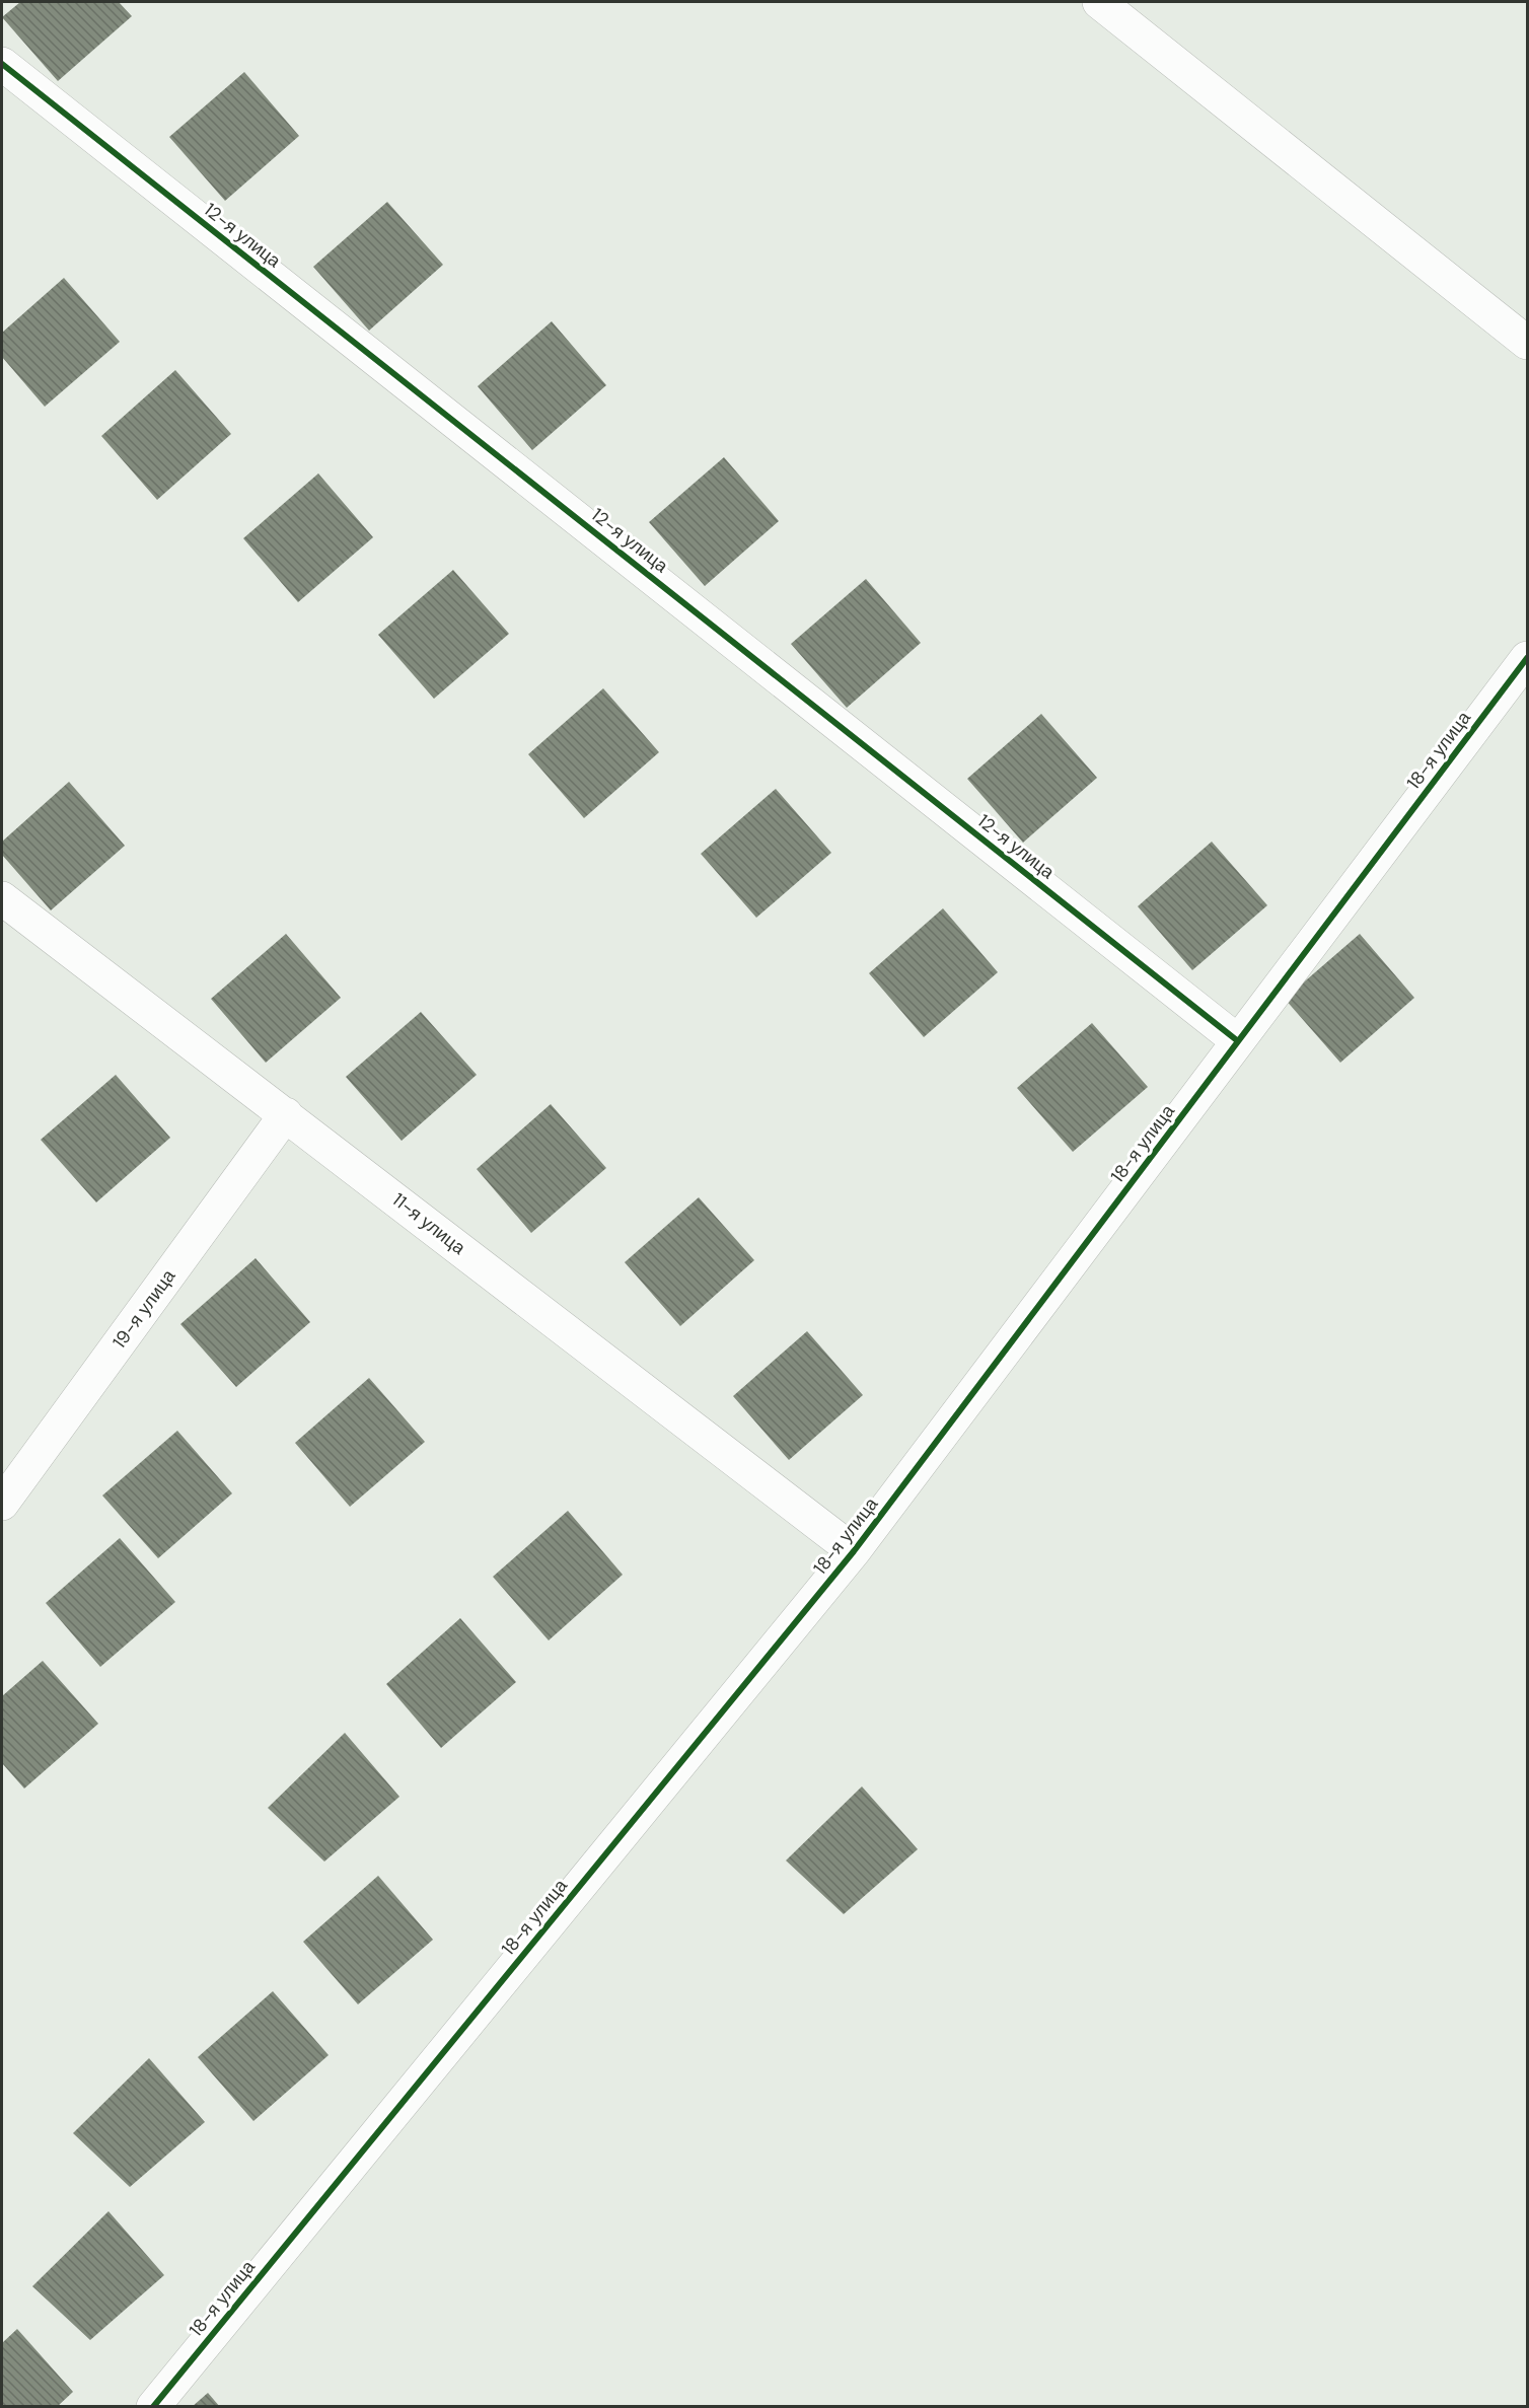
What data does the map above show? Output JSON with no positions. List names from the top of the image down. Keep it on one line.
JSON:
{"streets":{"street":["12-я улица","18-я улица","11-я улица","19-я улица"]},"crossings":[["12-я улица","18-я улица"],["18-я улица","11-я улица"],["11-я улица","19-я улица"]]}
